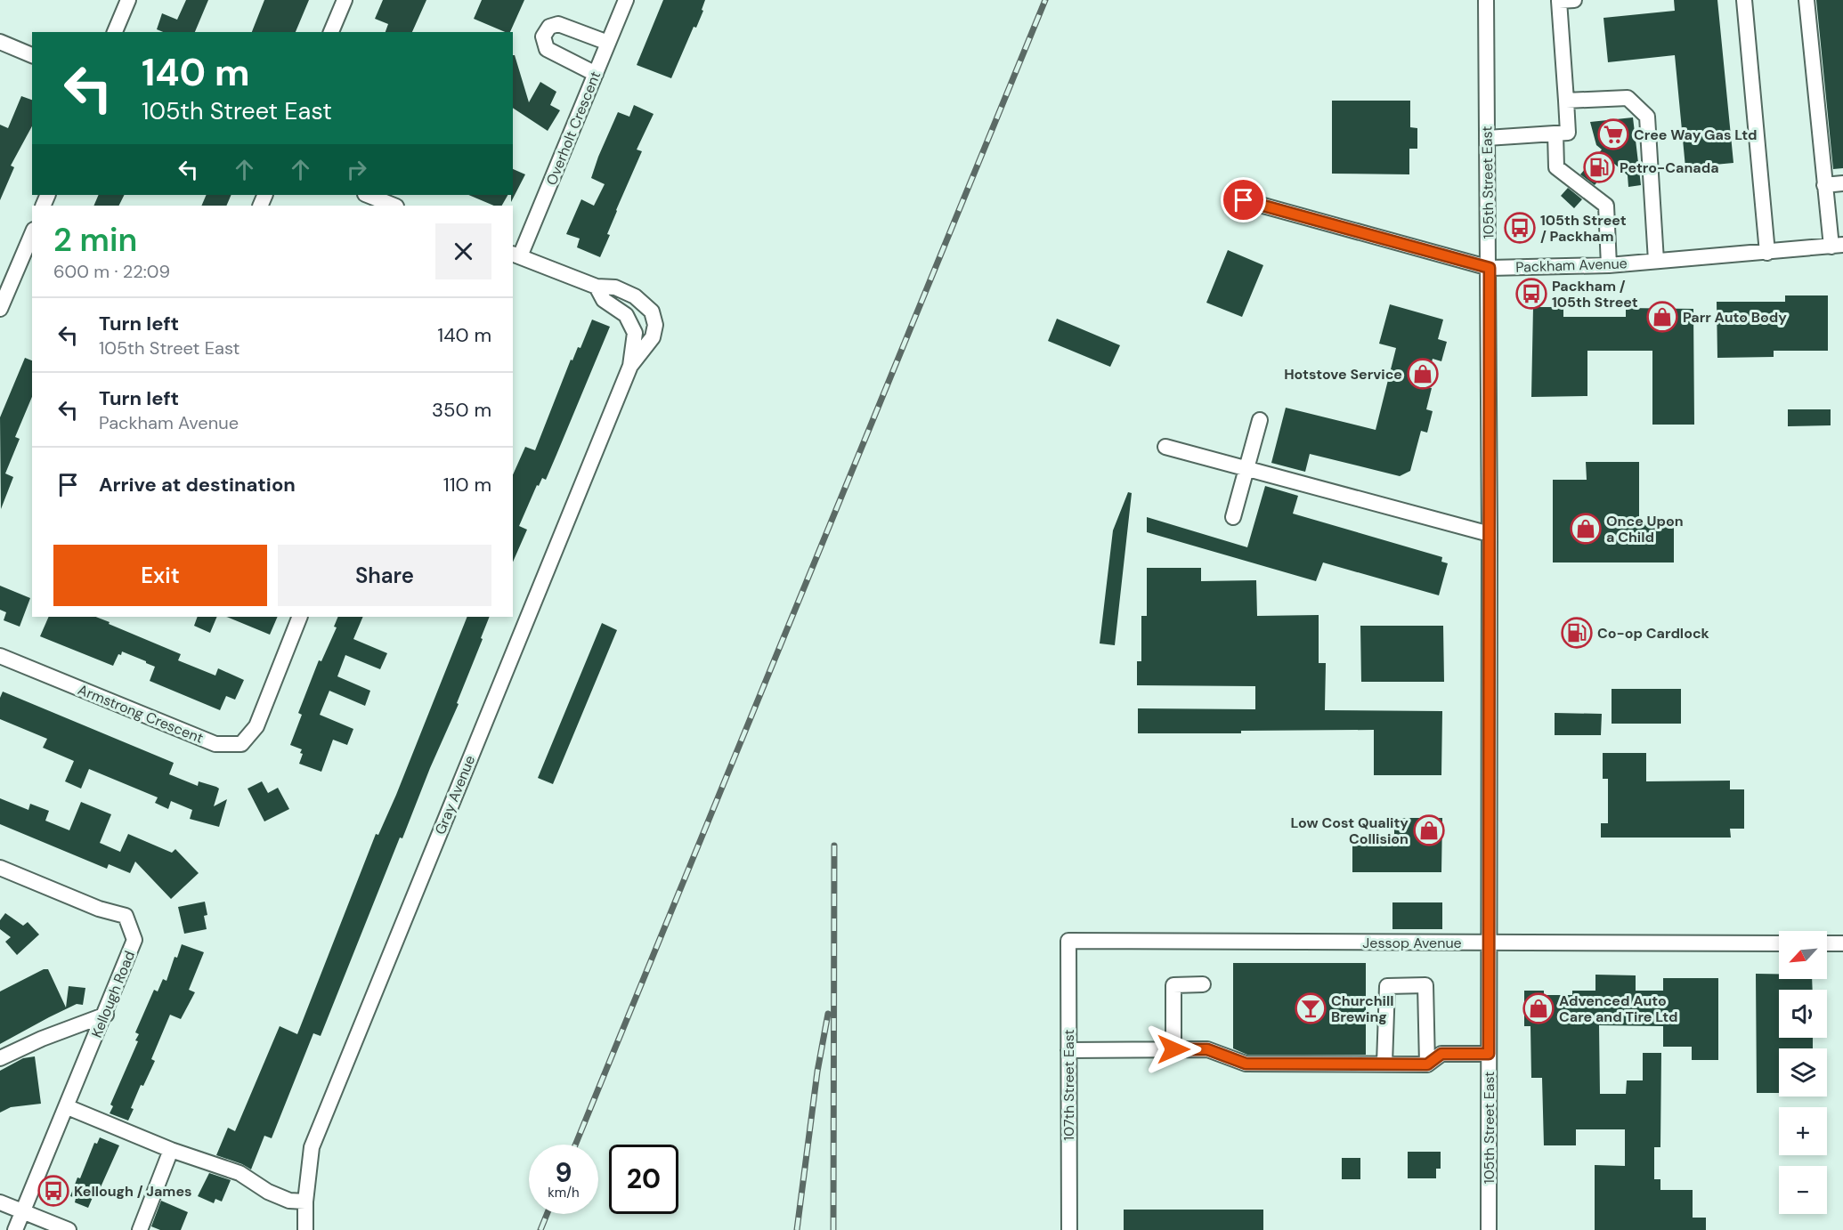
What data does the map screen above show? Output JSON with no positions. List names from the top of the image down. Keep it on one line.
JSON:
{"streets":{"street":["Overholt Crescent","105th Street East","Packham Avenue","Armstrong Crescent","Gray Avenue","Jessop Avenue","Kellough Road","107th Street East"]},"crossings":[["105th Street East","Packham Avenue"],["105th Street East","Jessop Avenue"],["Jessop Avenue","107th Street East"]],"places":{"supermarket":["Cree Way Gas Ltd"],"fuel station":["Petro-Canada","Co-op Cardlock"],"bus stop":["105th Street / Packham","Packham / 105th Street","Kellough / James"],"shop":["Parr Auto Body","Hotstove Service","Once Upon a Child","Low Cost Quality Collision","Advenced Auto Care and Tire Ltd"],"bar":["Churchill Brewing"]},"north":"bottom left","page":{"turn":["140 m","105th Street East"],"heading":["2 min","600 m · 22:09"],"list":[{"name":"Turn left","note":"105th Street East","value":"140 m"},{"name":"Turn left","note":"Packham Avenue","value":"350 m"},{"name":"Arrive at destination","value":"110 m"}],"buttons":["Exit","Share"],"map_buttons":["+","−"],"speed":"9 km/h","limit":"20"}}
